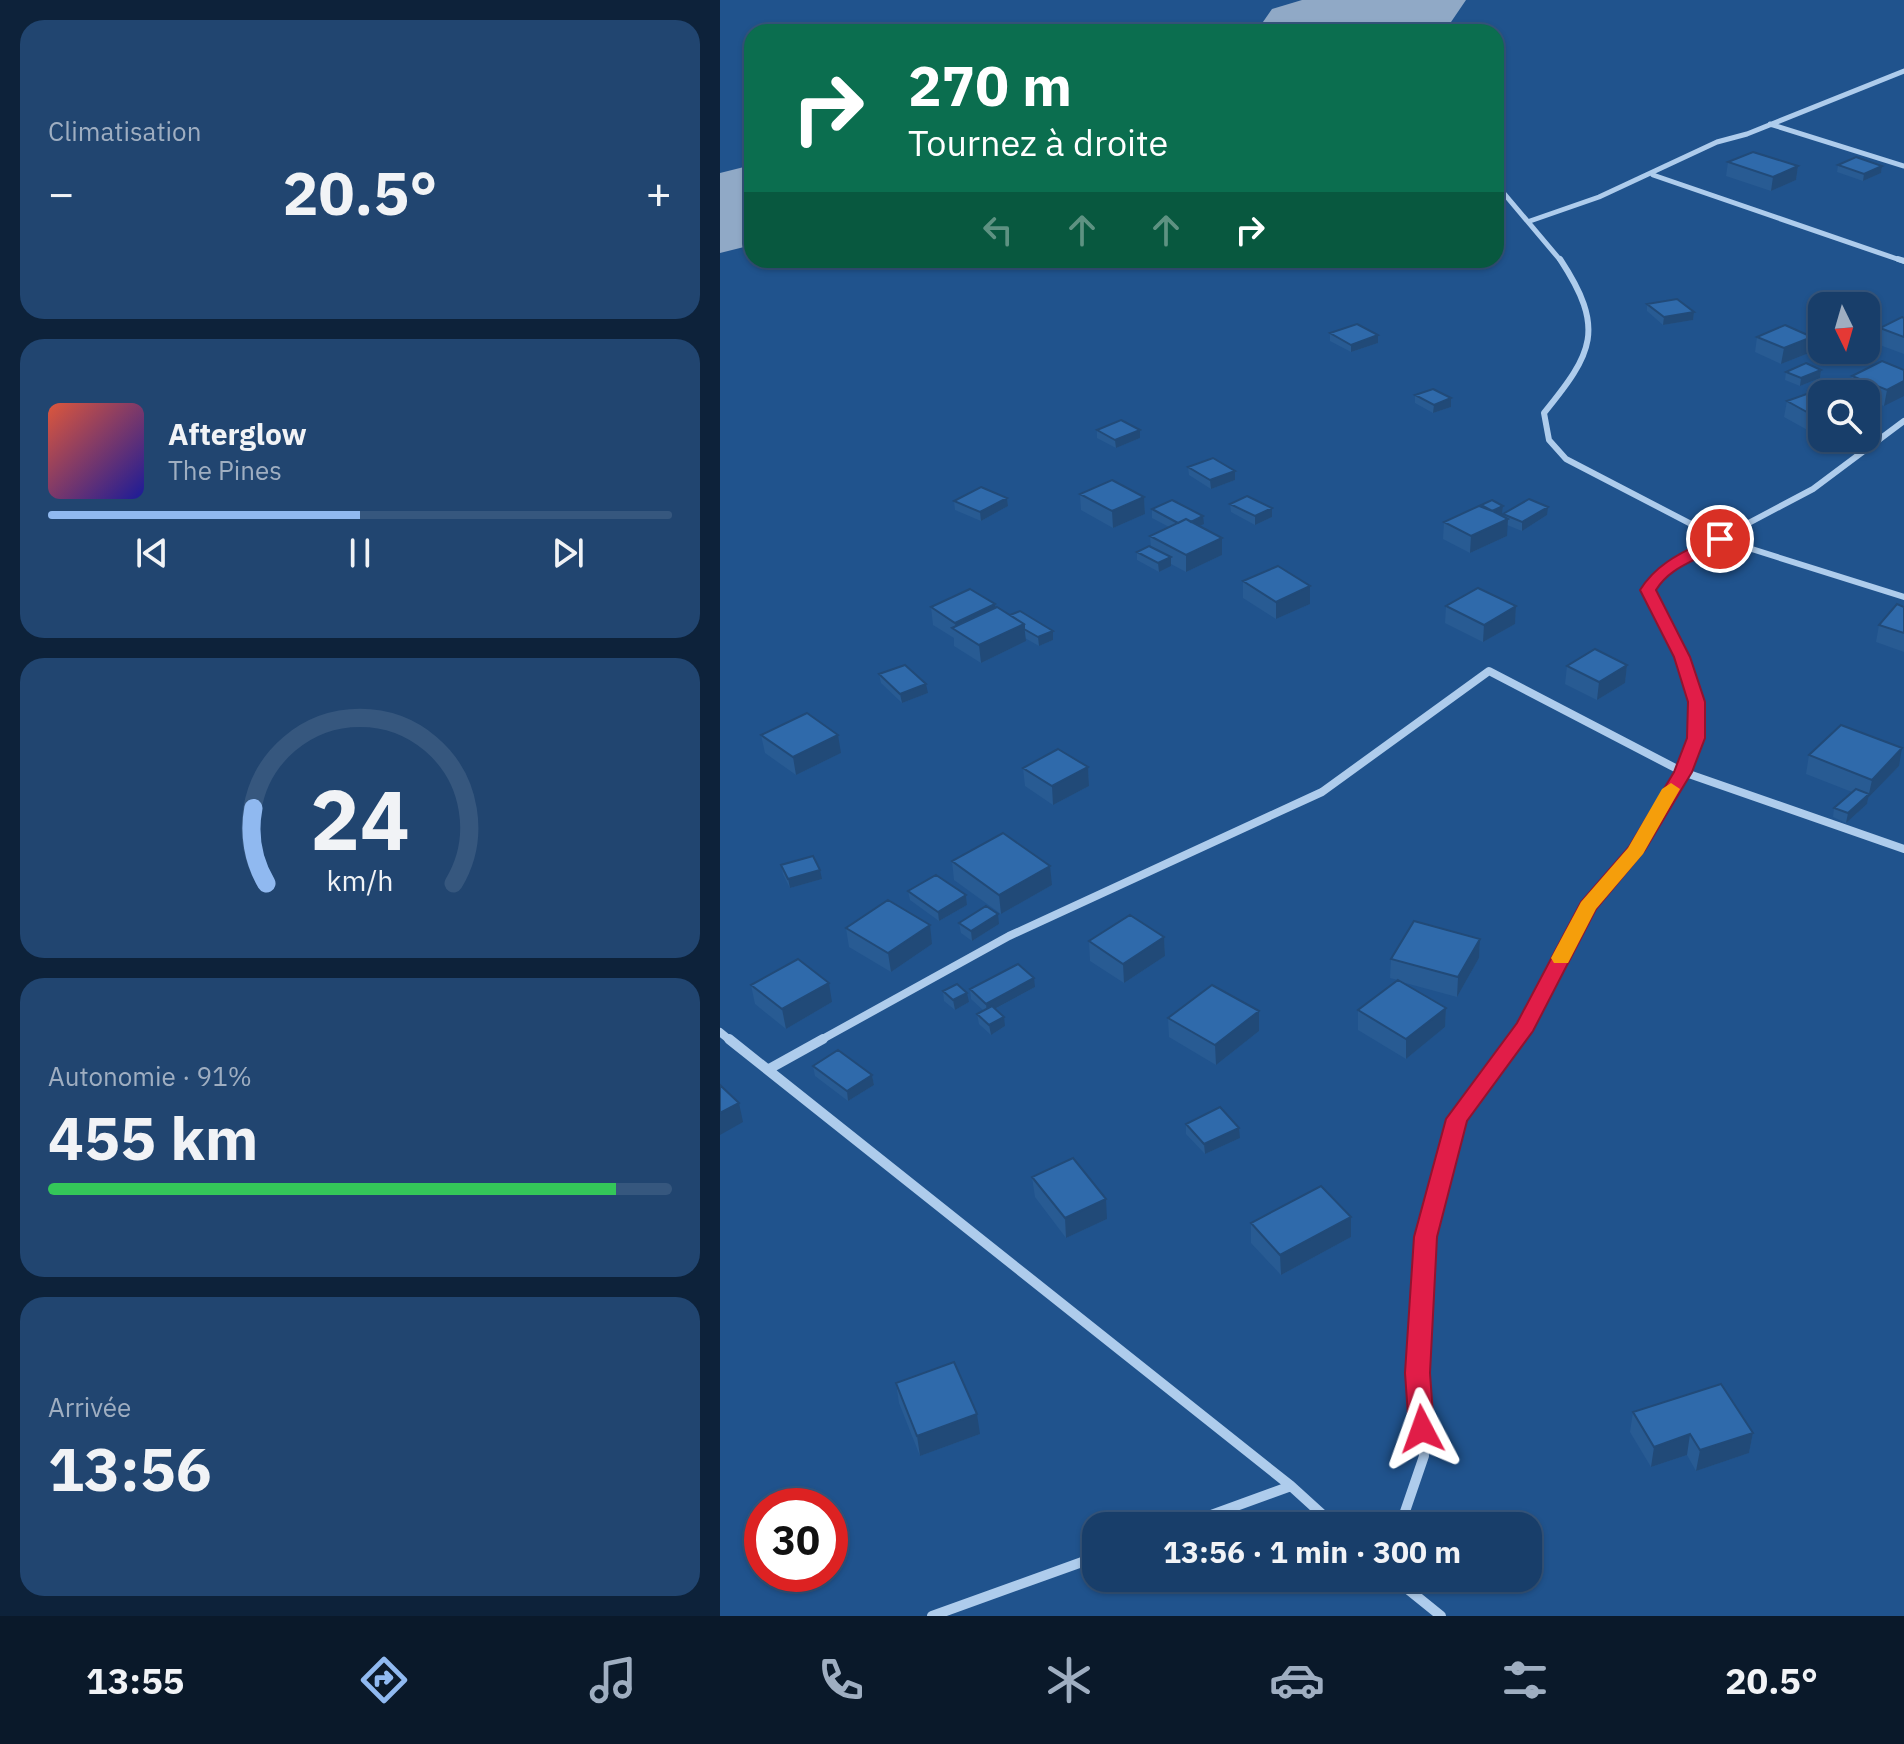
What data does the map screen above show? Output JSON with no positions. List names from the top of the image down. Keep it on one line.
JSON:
{"north":"bottom","page":{"tile":["Climatisation",["Autonomie · 91%","455 km"],["Arrivée","13:56"]],"turn":["270 m","Tournez à droite"],"heat":["−","20.5°","+"],"song":["Afterglow","The Pines"],"limit":"30","trip":"13:56 · 1 min · 300 m","tabs":["13:55","20.5°"],"gauge":["24","km/h"]}}
